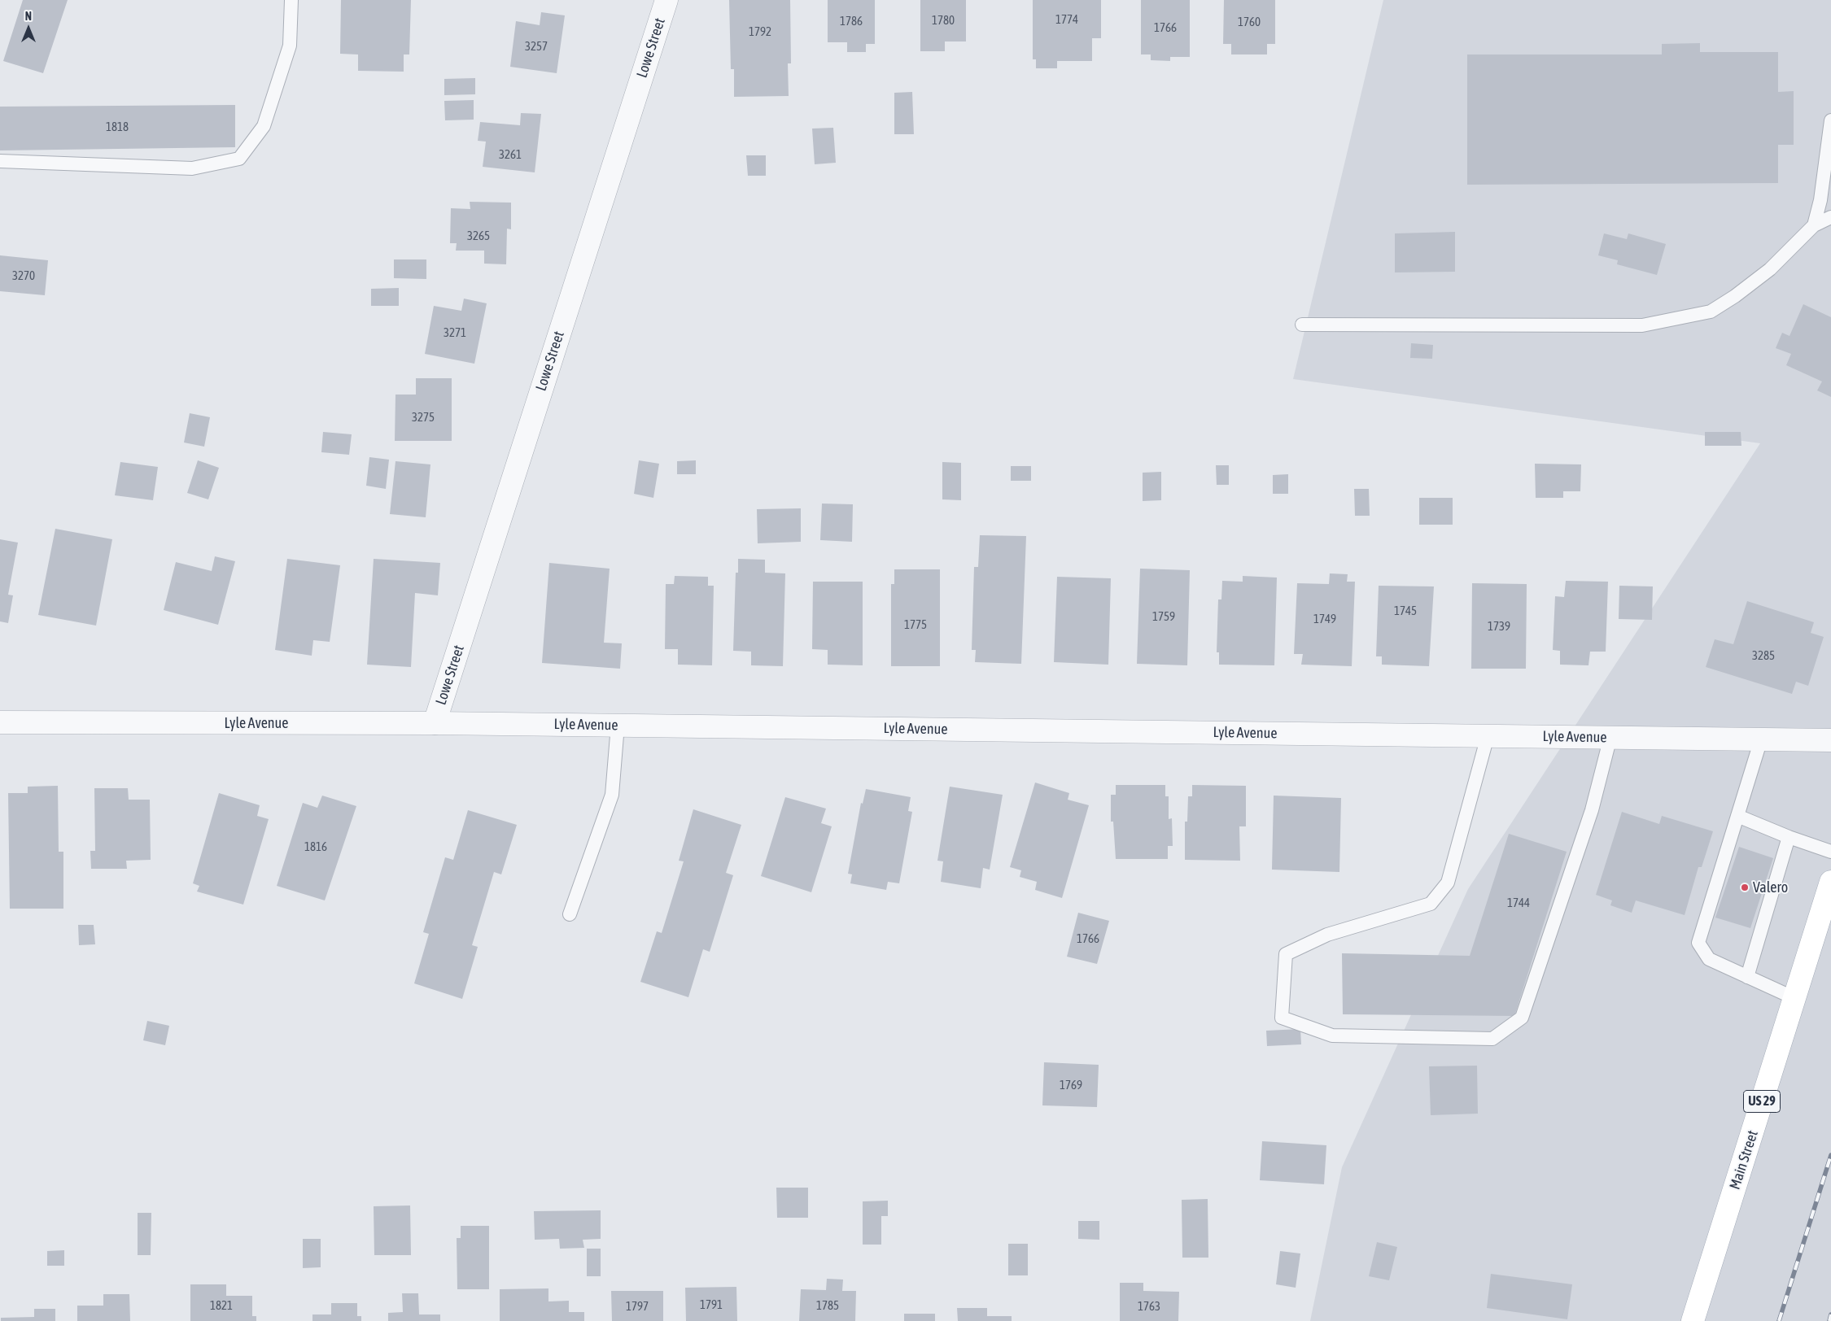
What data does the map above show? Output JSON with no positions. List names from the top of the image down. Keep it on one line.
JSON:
{"streets":{"main road":["US 29","Main Street"],"street":["Lowe Street","Lyle Avenue"]},"crossings":[["Lowe Street","Lyle Avenue"]],"places":["Valero"],"house_numbers":["1774","1780","1786","1760","1766","1792","3257","1818","3261","3265","3270","3271","3275","1745","1759","1749","1775","1739","3285","1816","1744","1766","1769","1791","1821","1785","1797","1763"],"north":"top"}
